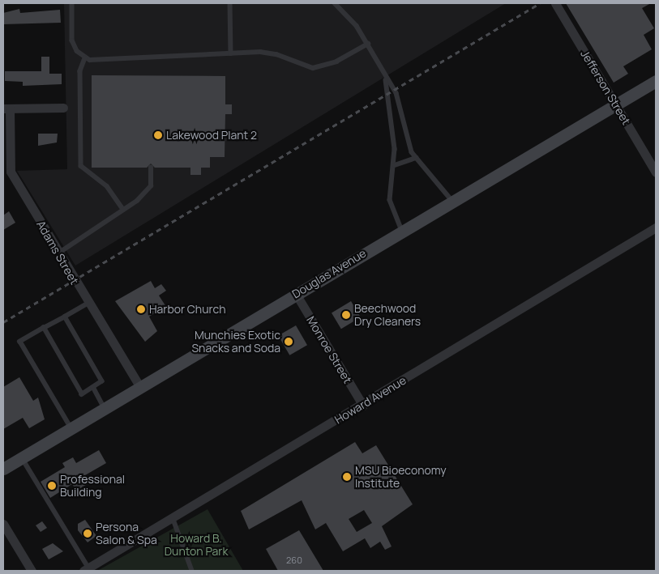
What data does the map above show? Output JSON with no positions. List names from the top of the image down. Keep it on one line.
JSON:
{"streets":{"street":["Jefferson Street","Adams Street","Douglas Avenue","Monroe Street","Howard Avenue"]},"crossings":[["Jefferson Street","Douglas Avenue"],["Adams Street","Douglas Avenue"],["Douglas Avenue","Monroe Street"],["Monroe Street","Howard Avenue"]],"parks":["Howard B. Dunton Park"],"places":["Lakewood Plant 2","Harbor Church","Beechwood Dry Cleaners","Munchies Exotic Snacks and Soda","MSU Bioeconomy Institute","Professional Building","Persona Salon & Spa"],"house_numbers":["260"]}
